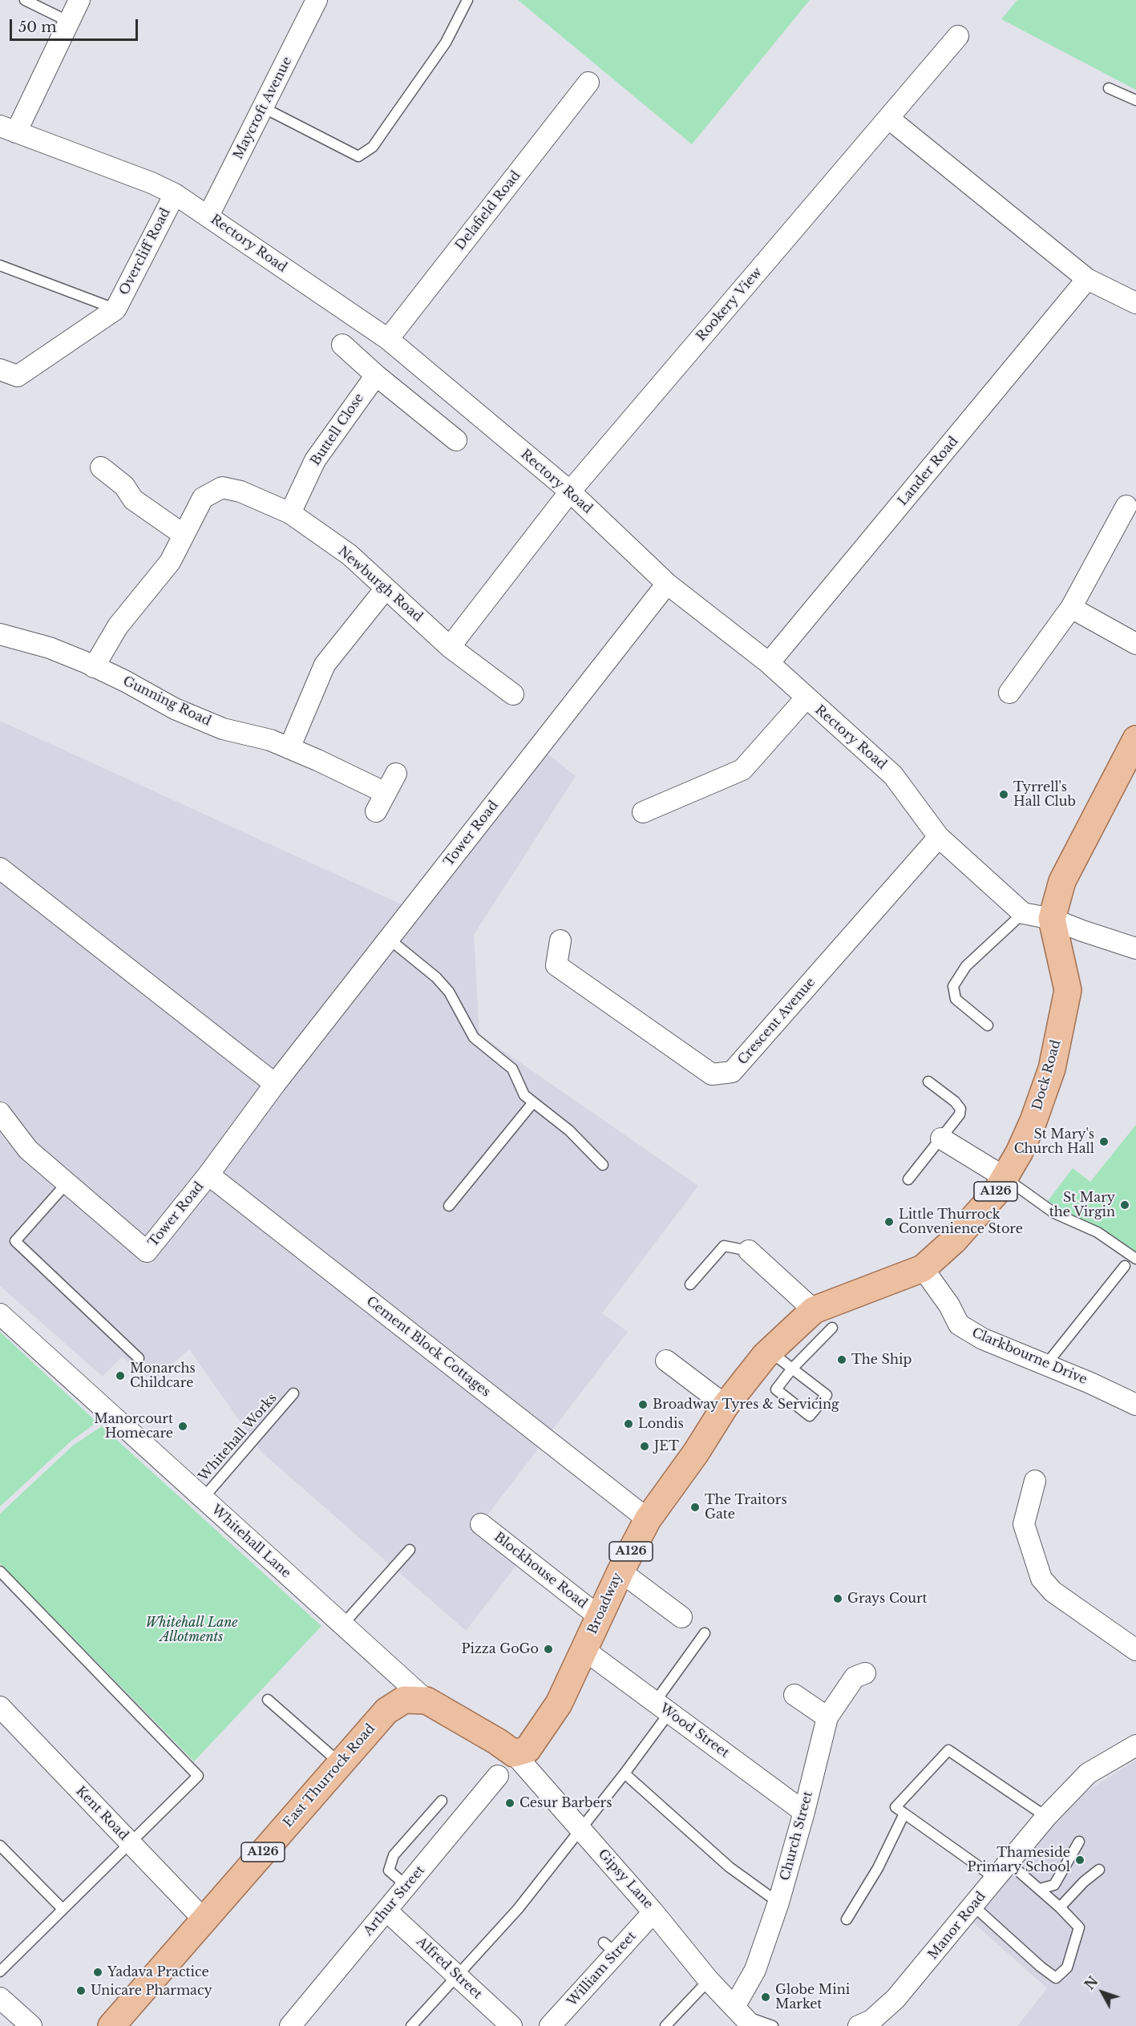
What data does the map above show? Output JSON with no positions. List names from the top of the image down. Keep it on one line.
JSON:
{"streets":{"main road":["Dock Road","A126","Whitehall Lane","Broadway","East Thurrock Road"],"street":["Maycroft Avenue","Delafield Road","Rectory Road","Overcliff Road","Rookery View","Buttell Close","Lander Road","Newburgh Road","Gunning Road","Tower Road","Crescent Avenue","Cement Block Cottages","Clarkbourne Drive","Blockhouse Road","Wood Street","Kent Road","Church Street","Gipsy Lane","Arthur Street","Manor Road","Alfred Street","William Street"],"lane":["Whitehall Works"]},"crossings":[["Maycroft Avenue","Rectory Road"],["Delafield Road","Rectory Road"],["Rectory Road","Overcliff Road"],["Rectory Road","Rookery View"],["Rectory Road","Lander Road"],["Rectory Road","Tower Road"],["Rectory Road","Crescent Avenue"],["Buttell Close","Newburgh Road"],["Newburgh Road","Gunning Road"],["Tower Road","Cement Block Cottages"],["Dock Road","Clarkbourne Drive"],["Dock Road","Broadway"],["Cement Block Cottages","Broadway"],["Whitehall Works","Whitehall Lane"],["Whitehall Lane","Broadway"],["Whitehall Lane","East Thurrock Road"],["Whitehall Lane","Gipsy Lane"],["Blockhouse Road","Broadway"],["Broadway","Wood Street"],["Broadway","Gipsy Lane"],["Wood Street","Church Street"],["East Thurrock Road","Kent Road"],["Church Street","Gipsy Lane"],["Gipsy Lane","William Street"],["Arthur Street","Alfred Street"]],"parks":["Whitehall Lane Allotments"],"places":["Tyrrell's Hall Club","St Mary's Church Hall","St Mary the Virgin","Little Thurrock Convenience Store","The Ship","Monarchs Childcare","Broadway Tyres & Servicing","Londis","Manorcourt Homecare","JET","The Traitors Gate","Grays Court","Pizza GoGo","Cesur Barbers","Thameside Primary School","Yadava Practice","Unicare Pharmacy","Globe Mini Market"],"scale_bar":"50 m","north":"top left"}
